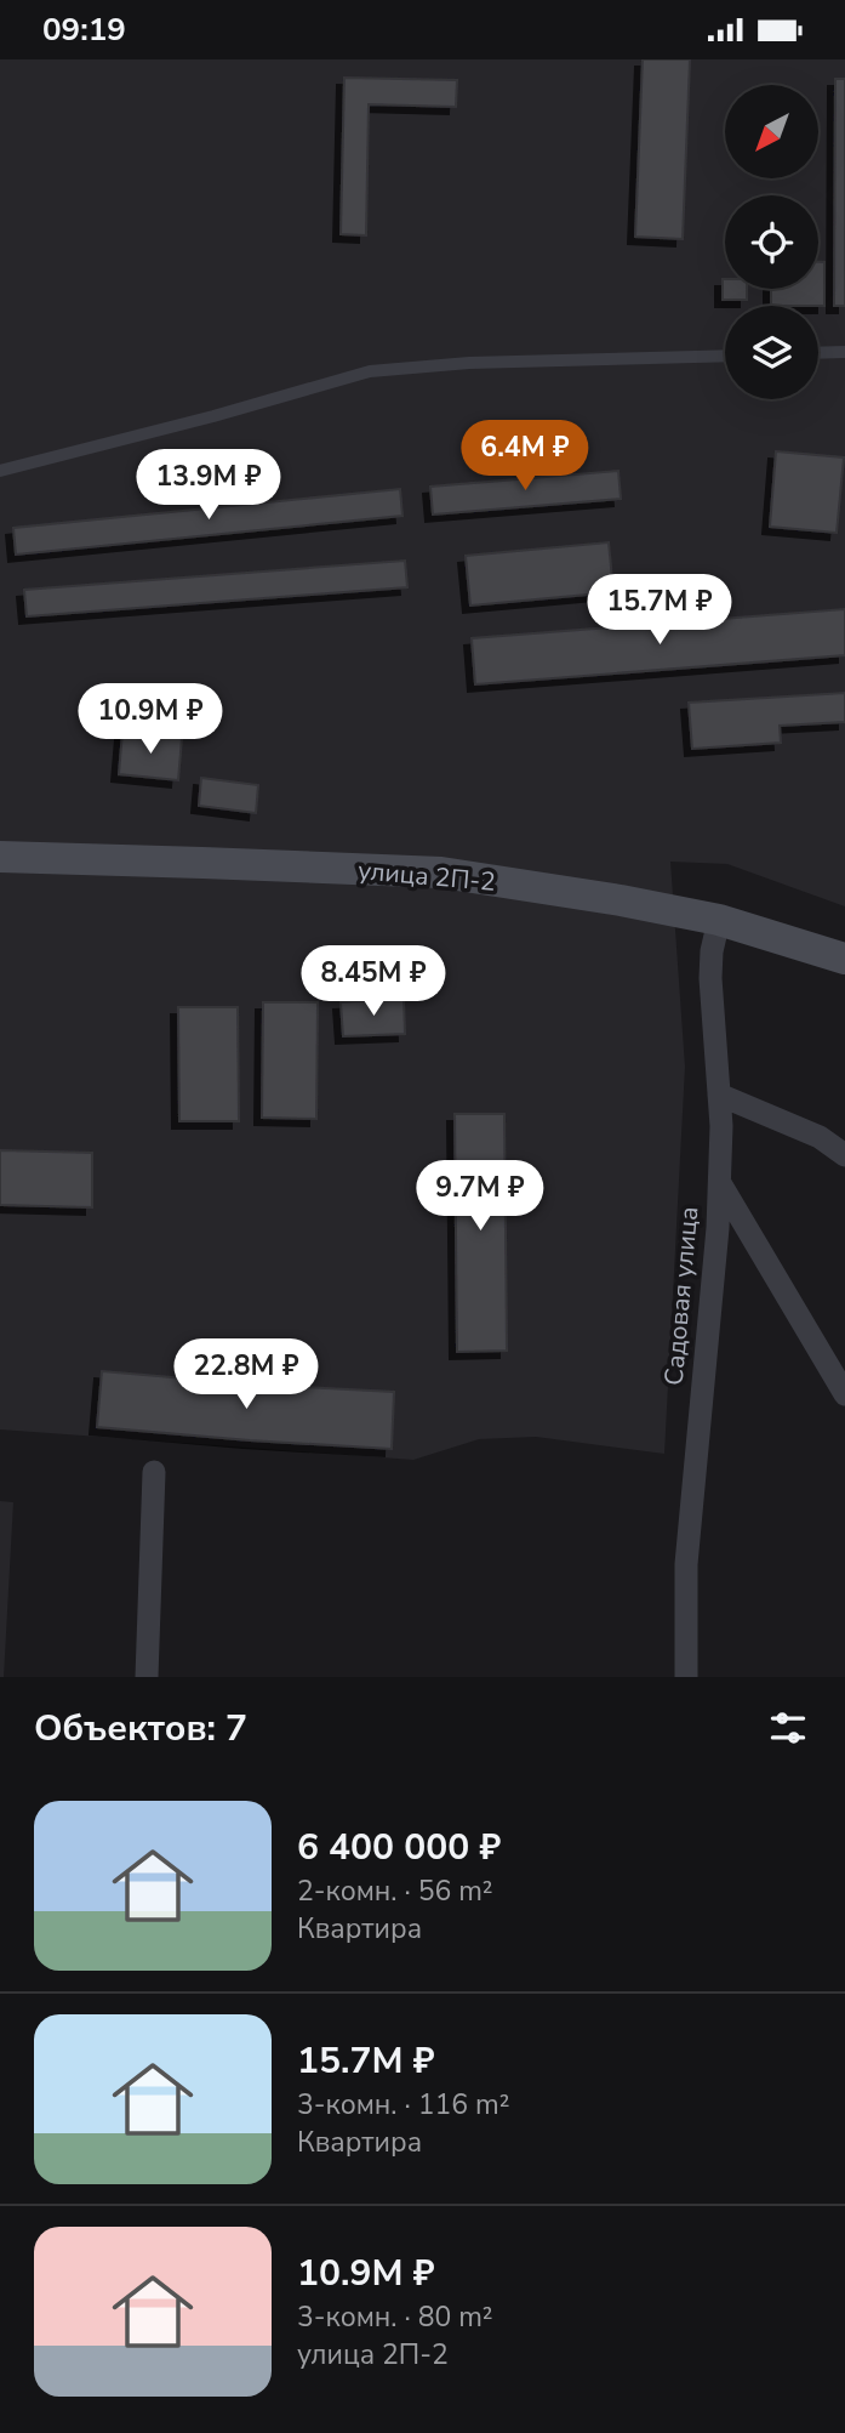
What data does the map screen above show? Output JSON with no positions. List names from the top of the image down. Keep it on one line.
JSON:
{"streets":{"main road":["улица 2П-2"],"street":["Садовая улица"]},"crossings":[["улица 2П-2","Садовая улица"]],"north":"bottom left","page":{"status":"09:19","price":["6.4M ₽","13.9M ₽","15.7M ₽","10.9M ₽","8.45M ₽","9.7M ₽","22.8M ₽"],"heading":"Объектов: 7","list":[{"name":"6 400 000 ₽","note":"2-комн. · 56 m² · Квартира"},{"name":"15.7M ₽","note":"3-комн. · 116 m² · Квартира"},{"name":"10.9M ₽","note":"3-комн. · 80 m² · улица 2П-2"}]}}
